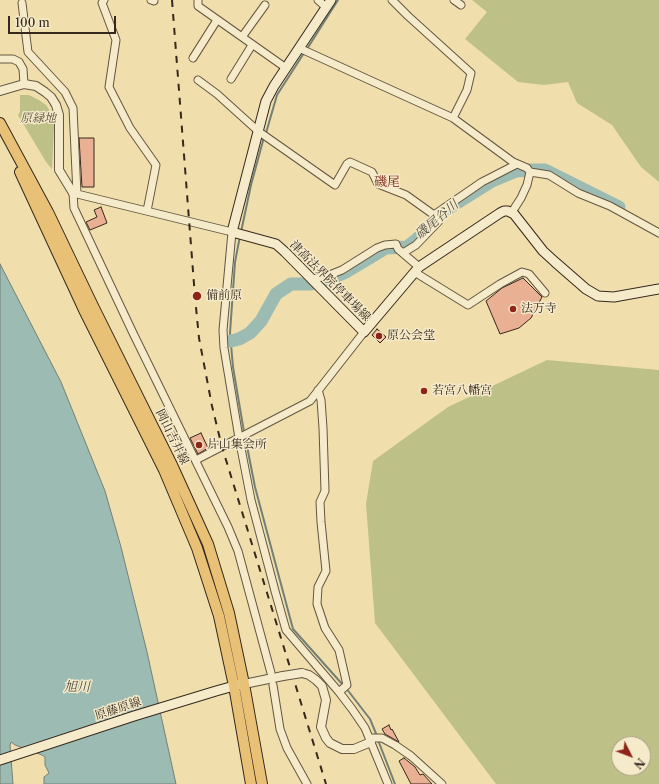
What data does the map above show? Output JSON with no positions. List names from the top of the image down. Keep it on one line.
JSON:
{"streets":{"main road":["津高法界院停車場線","岡山吉井線","原藤原線"]},"crossings":[["岡山吉井線","原藤原線"]],"districts":["磯尾"],"water":["磯尾谷川","旭川"],"parks":["原緑地"],"places":["備前原","法万寺","原公会堂","若宮八幡宮","片山集会所"],"scale_bar":"100 m","north":"bottom right"}
